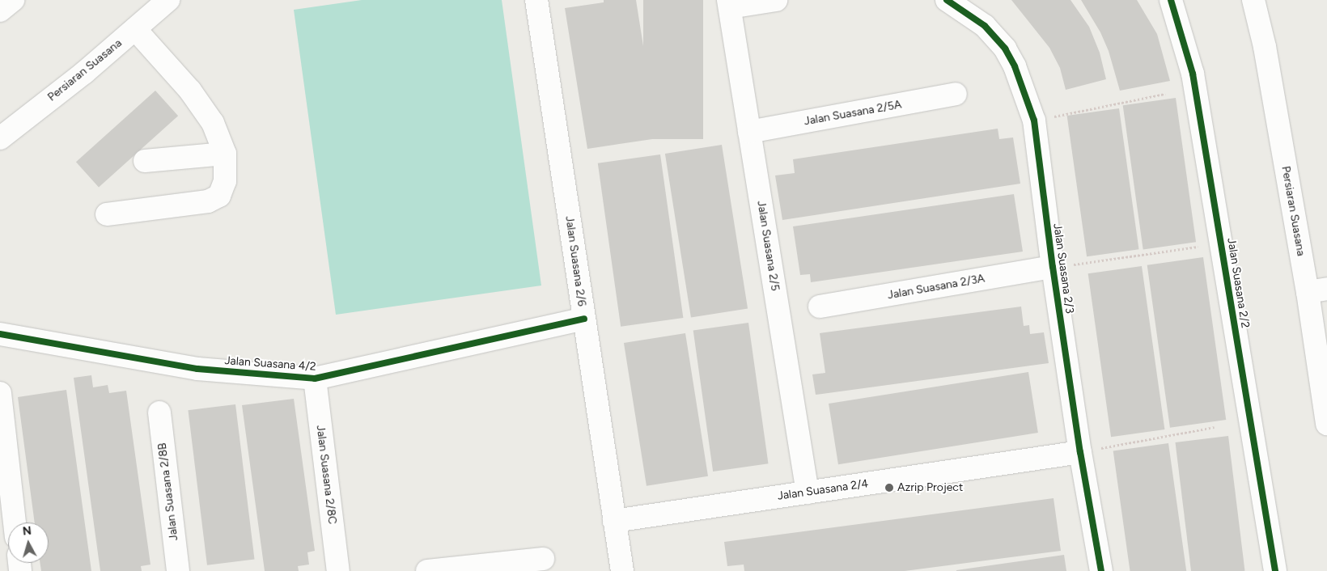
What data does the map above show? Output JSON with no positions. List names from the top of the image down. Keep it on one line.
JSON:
{"streets":{"street":["Persiaran Suasana","Jalan Suasana 2/5A","Jalan Suasana 2/5","Jalan Suasana 2/6","Jalan Suasana 2/3","Jalan Suasana 2/2","Jalan Suasana 2/3A","Jalan Suasana 4/2","Jalan Suasana 2/8C","Jalan Suasana 2/4","Jalan Suasana 2/8B"]},"crossings":[["Jalan Suasana 2/5A","Jalan Suasana 2/5"],["Jalan Suasana 2/5","Jalan Suasana 2/4"],["Jalan Suasana 2/6","Jalan Suasana 4/2"],["Jalan Suasana 2/6","Jalan Suasana 2/4"],["Jalan Suasana 2/3","Jalan Suasana 2/3A"],["Jalan Suasana 2/3","Jalan Suasana 2/4"],["Jalan Suasana 4/2","Jalan Suasana 2/8C"]],"places":["Azrip Project"],"north":"top"}
